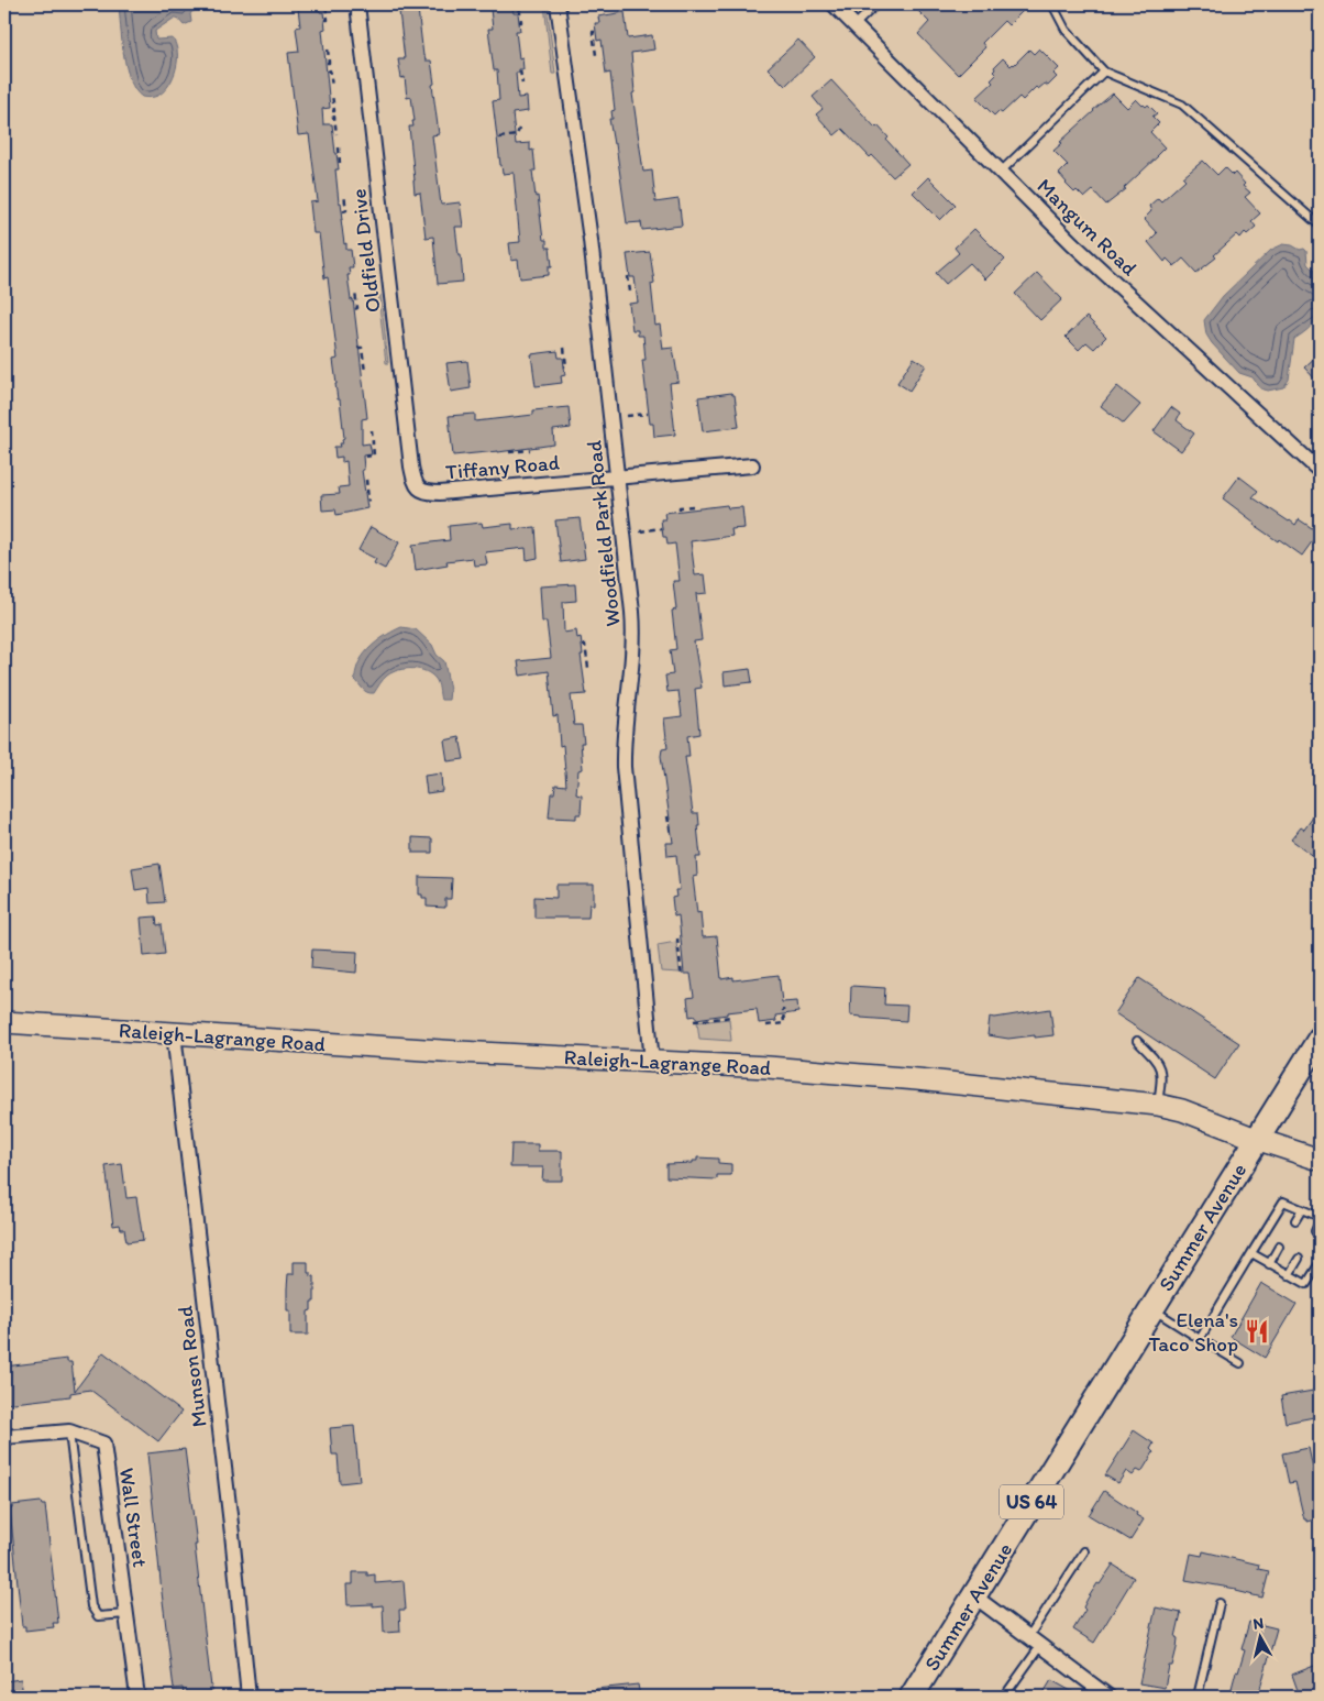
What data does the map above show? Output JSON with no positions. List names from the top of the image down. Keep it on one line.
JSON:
{"streets":{"main road":["Raleigh-Lagrange Road","Summer Avenue","US 64"],"street":["Mangum Road","Oldfield Drive","Tiffany Road","Woodfield Park Road","Munson Road","Wall Street"]},"crossings":[["Oldfield Drive","Tiffany Road"],["Tiffany Road","Woodfield Park Road"],["Woodfield Park Road","Raleigh-Lagrange Road"],["Raleigh-Lagrange Road","Summer Avenue"],["Raleigh-Lagrange Road","Munson Road"]],"places":{"restaurant":["Elena's Taco Shop"]},"north":"top"}
